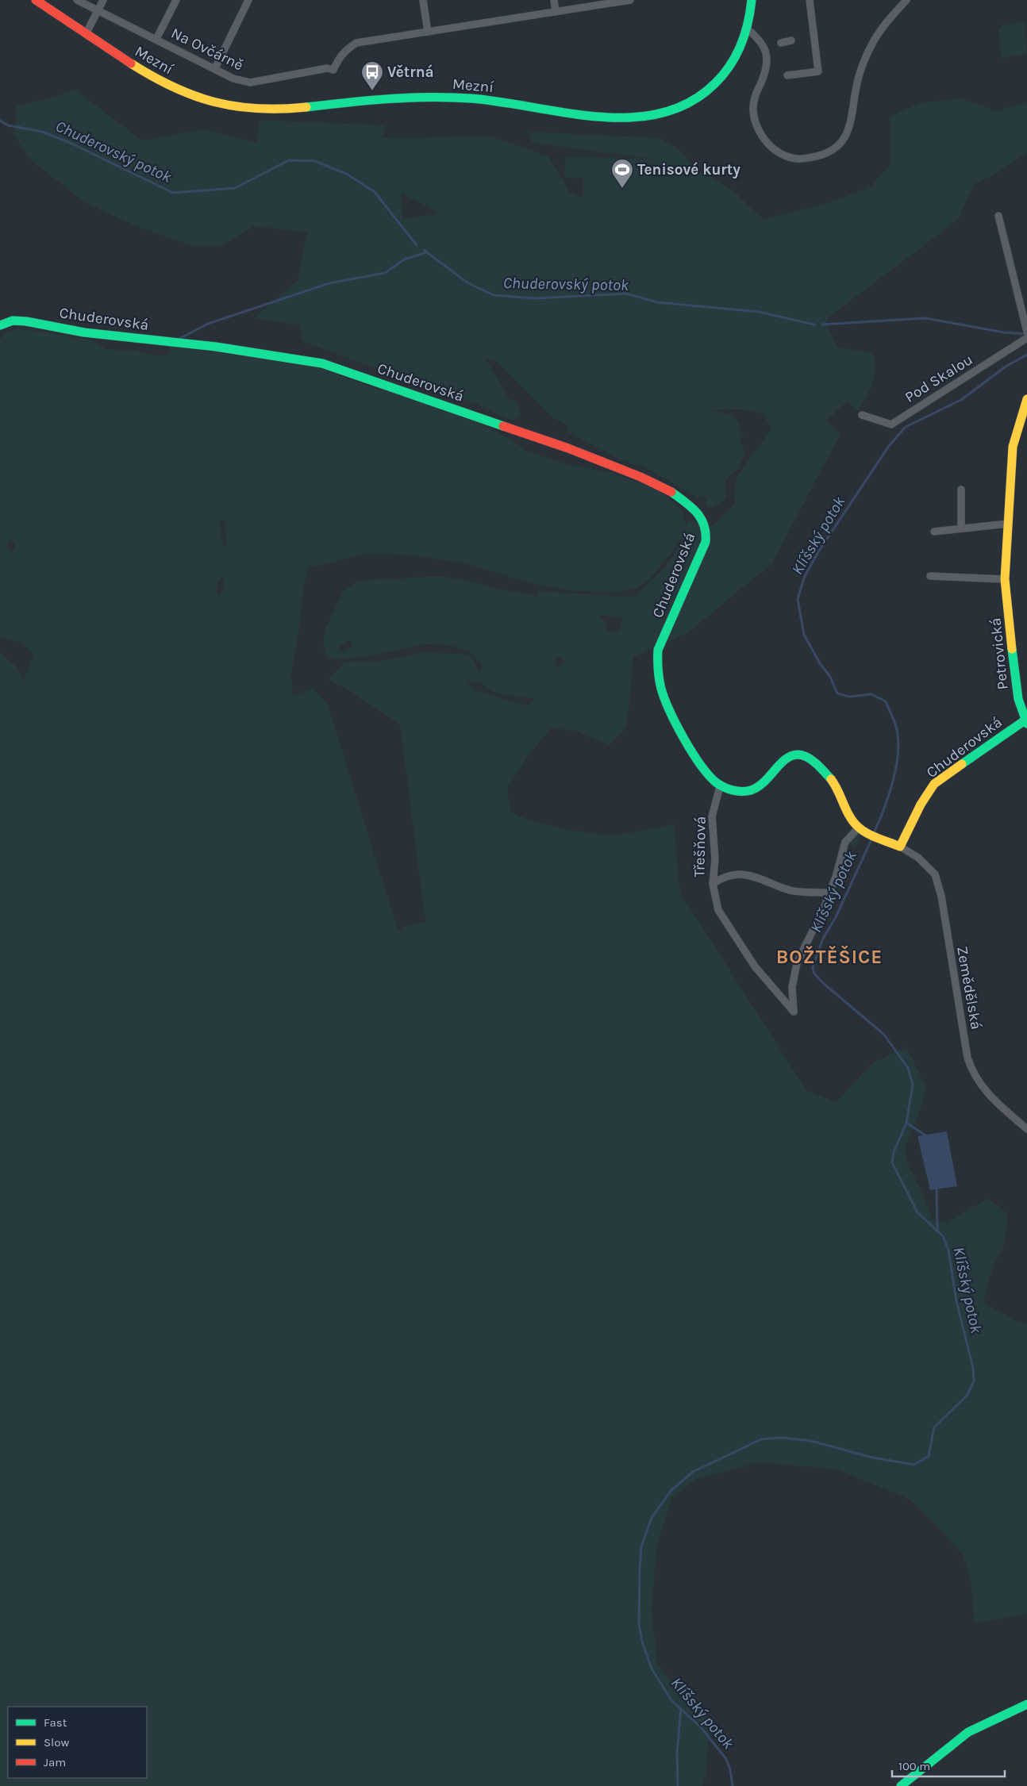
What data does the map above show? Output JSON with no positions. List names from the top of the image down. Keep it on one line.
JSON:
{"streets":{"street":["Na Ovčárně","Mezní","Chuderovská","Pod Skalou","Petrovická","Třešňová","Zemědělská"]},"crossings":[["Chuderovská","Petrovická"],["Chuderovská","Třešňová"],["Chuderovská","Zemědělská"]],"districts":["BOŽTĚŠICE"],"water":["Chuderovský potok","Klíšský potok"],"places":{"bus stop":["Větrná"],"sports":["Tenisové kurty"]},"legend":["Fast","Slow","Jam"],"scale_bar":"100 m"}
